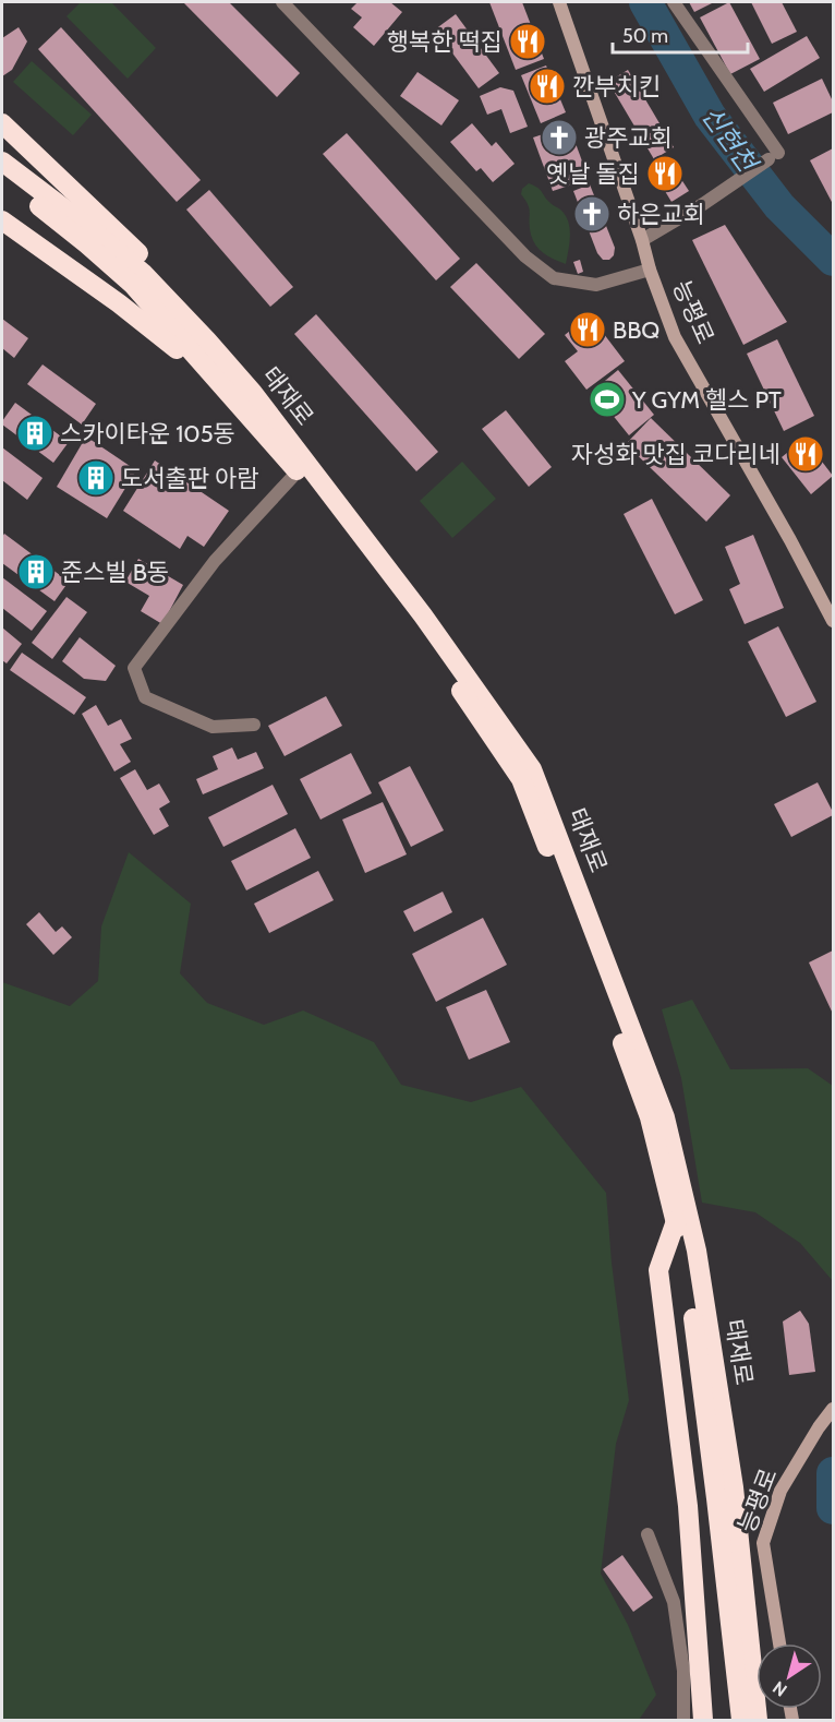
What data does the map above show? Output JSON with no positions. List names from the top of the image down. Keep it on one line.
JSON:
{"streets":{"highway":["태재로"],"main road":["능평로"]},"water":["신현천"],"places":{"restaurant":["행복한 떡집","깐부치킨","옛날 돌집","BBQ","자성화 맛집 코다리네"],"church":["광주교회","하은교회"],"sports":["Y GYM 헬스 PT"],"building":["스카이타운 105동","도서출판 아람","준스빌 B동"]},"scale_bar":"50 m","north":"bottom left"}
